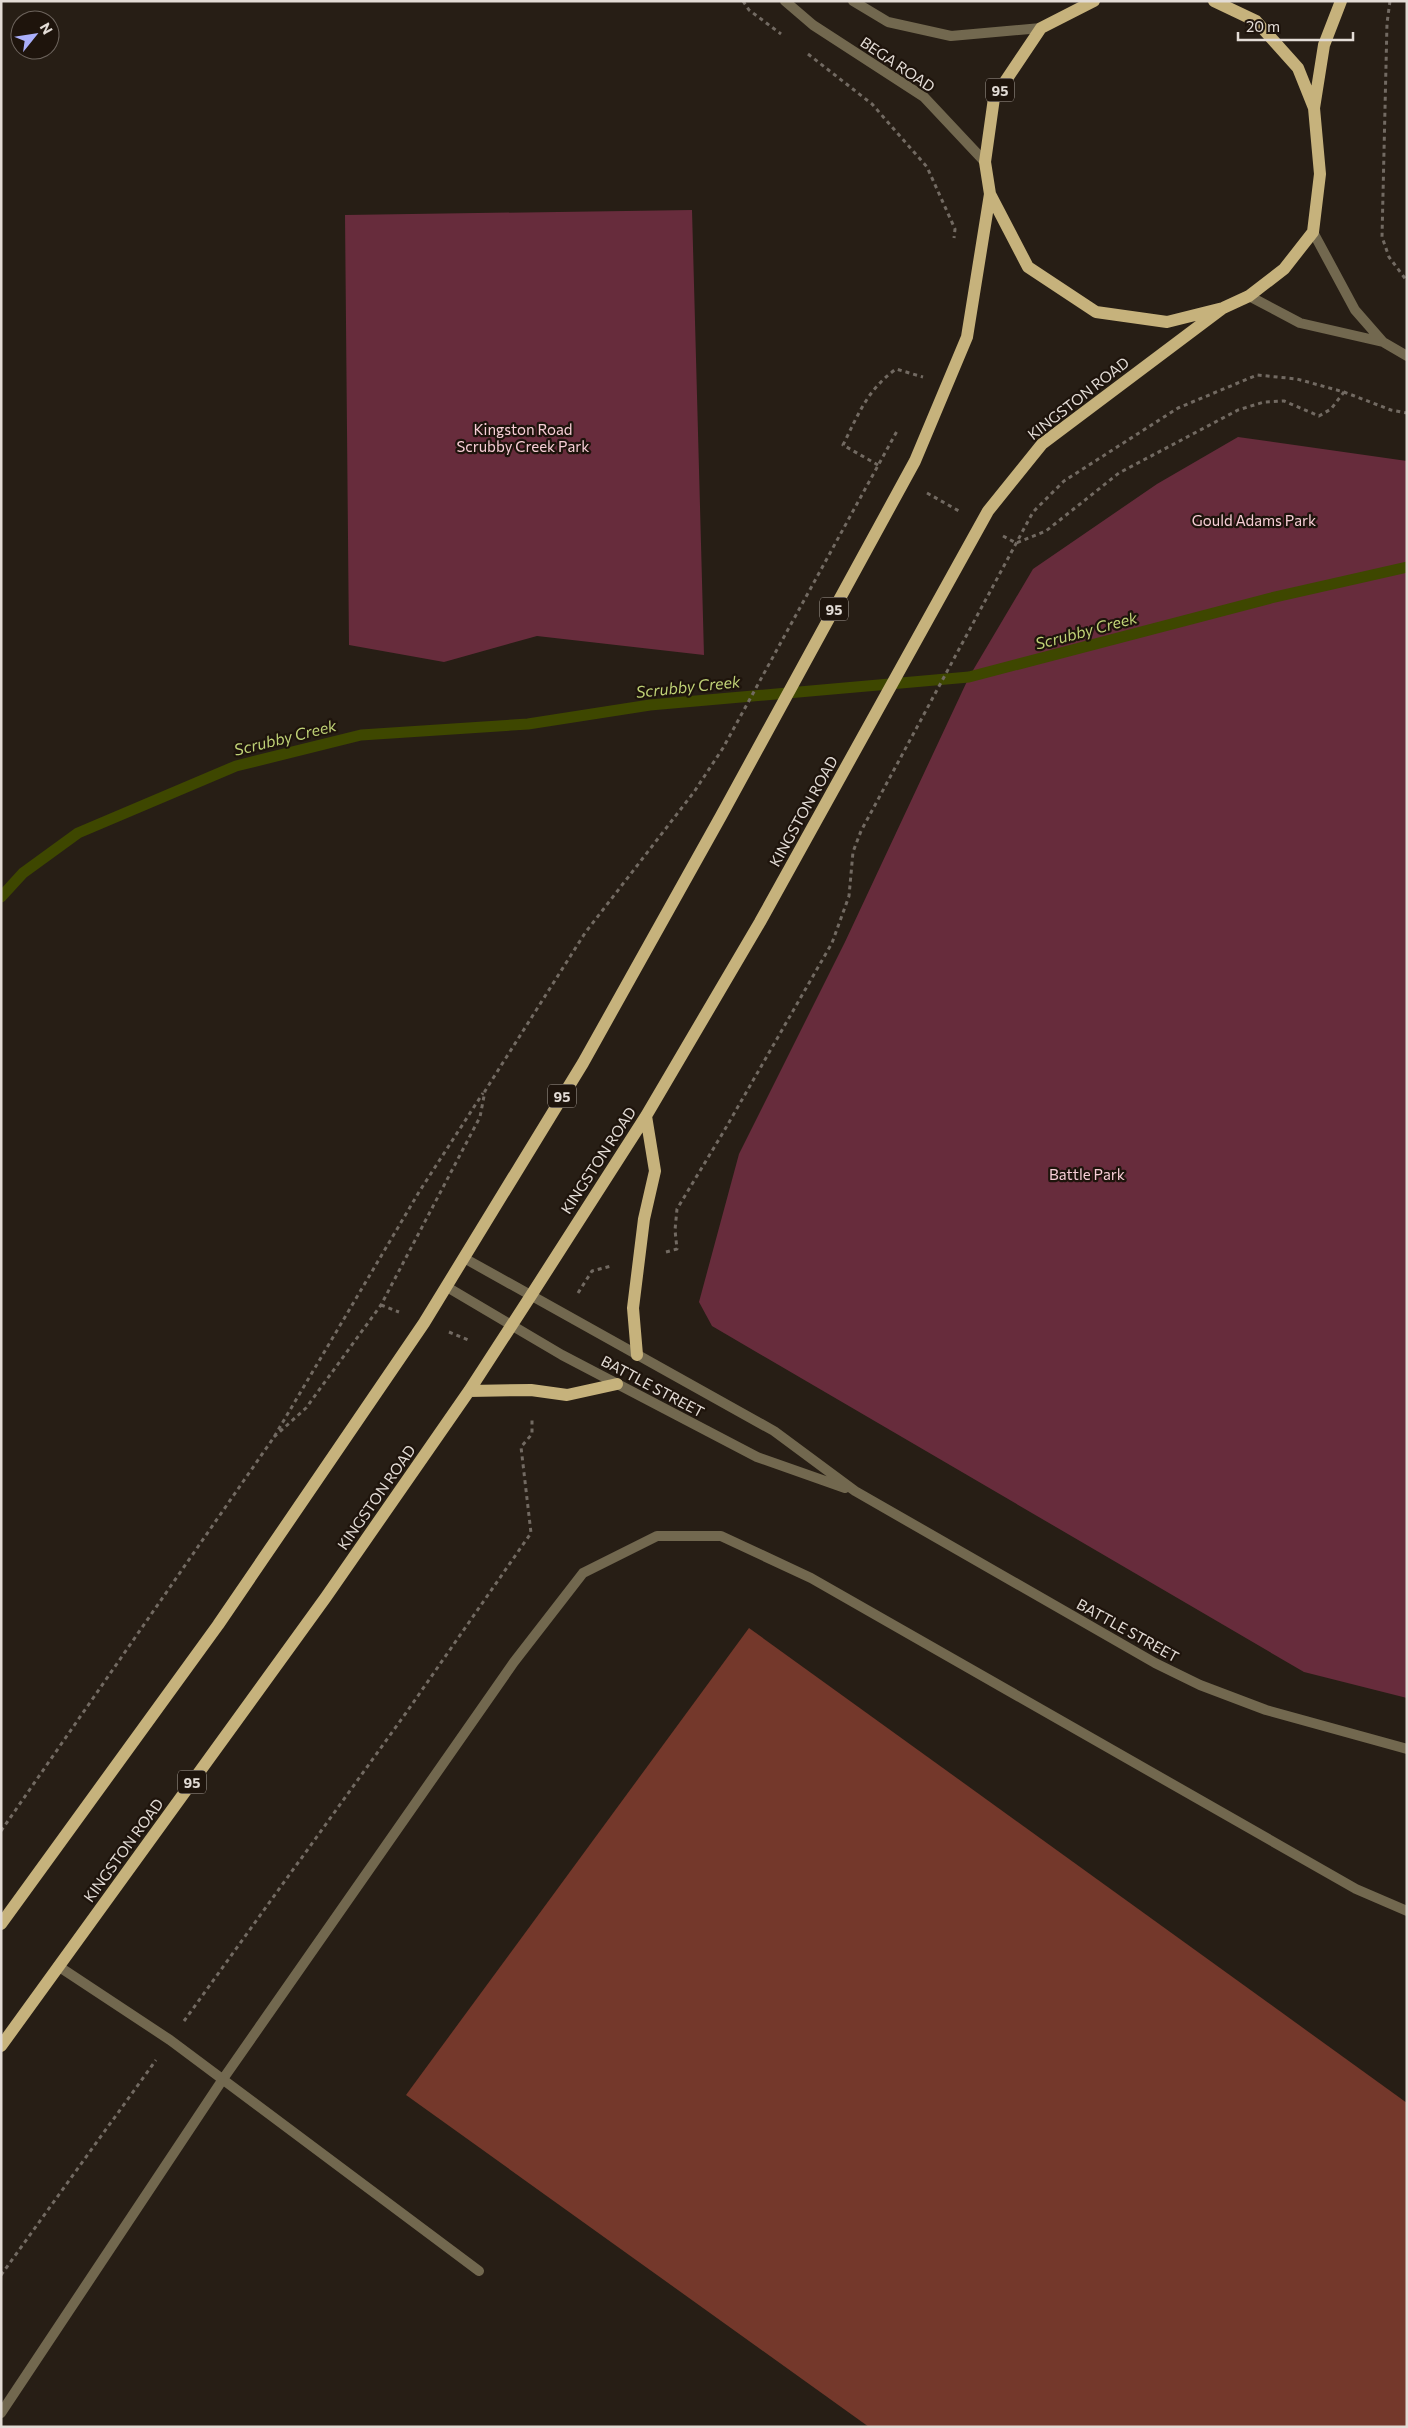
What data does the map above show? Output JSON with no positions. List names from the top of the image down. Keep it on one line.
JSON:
{"streets":{"main road":["95","KINGSTON ROAD"],"street":["BEGA ROAD","BATTLE STREET"]},"crossings":[["BEGA ROAD","95"],["95","KINGSTON ROAD"],["95","BATTLE STREET"],["KINGSTON ROAD","BATTLE STREET"]],"water":["Scrubby Creek"],"parks":["Kingston Road Scrubby Creek Park","Gould Adams Park","Battle Park"],"scale_bar":"20 m","north":"top right"}
